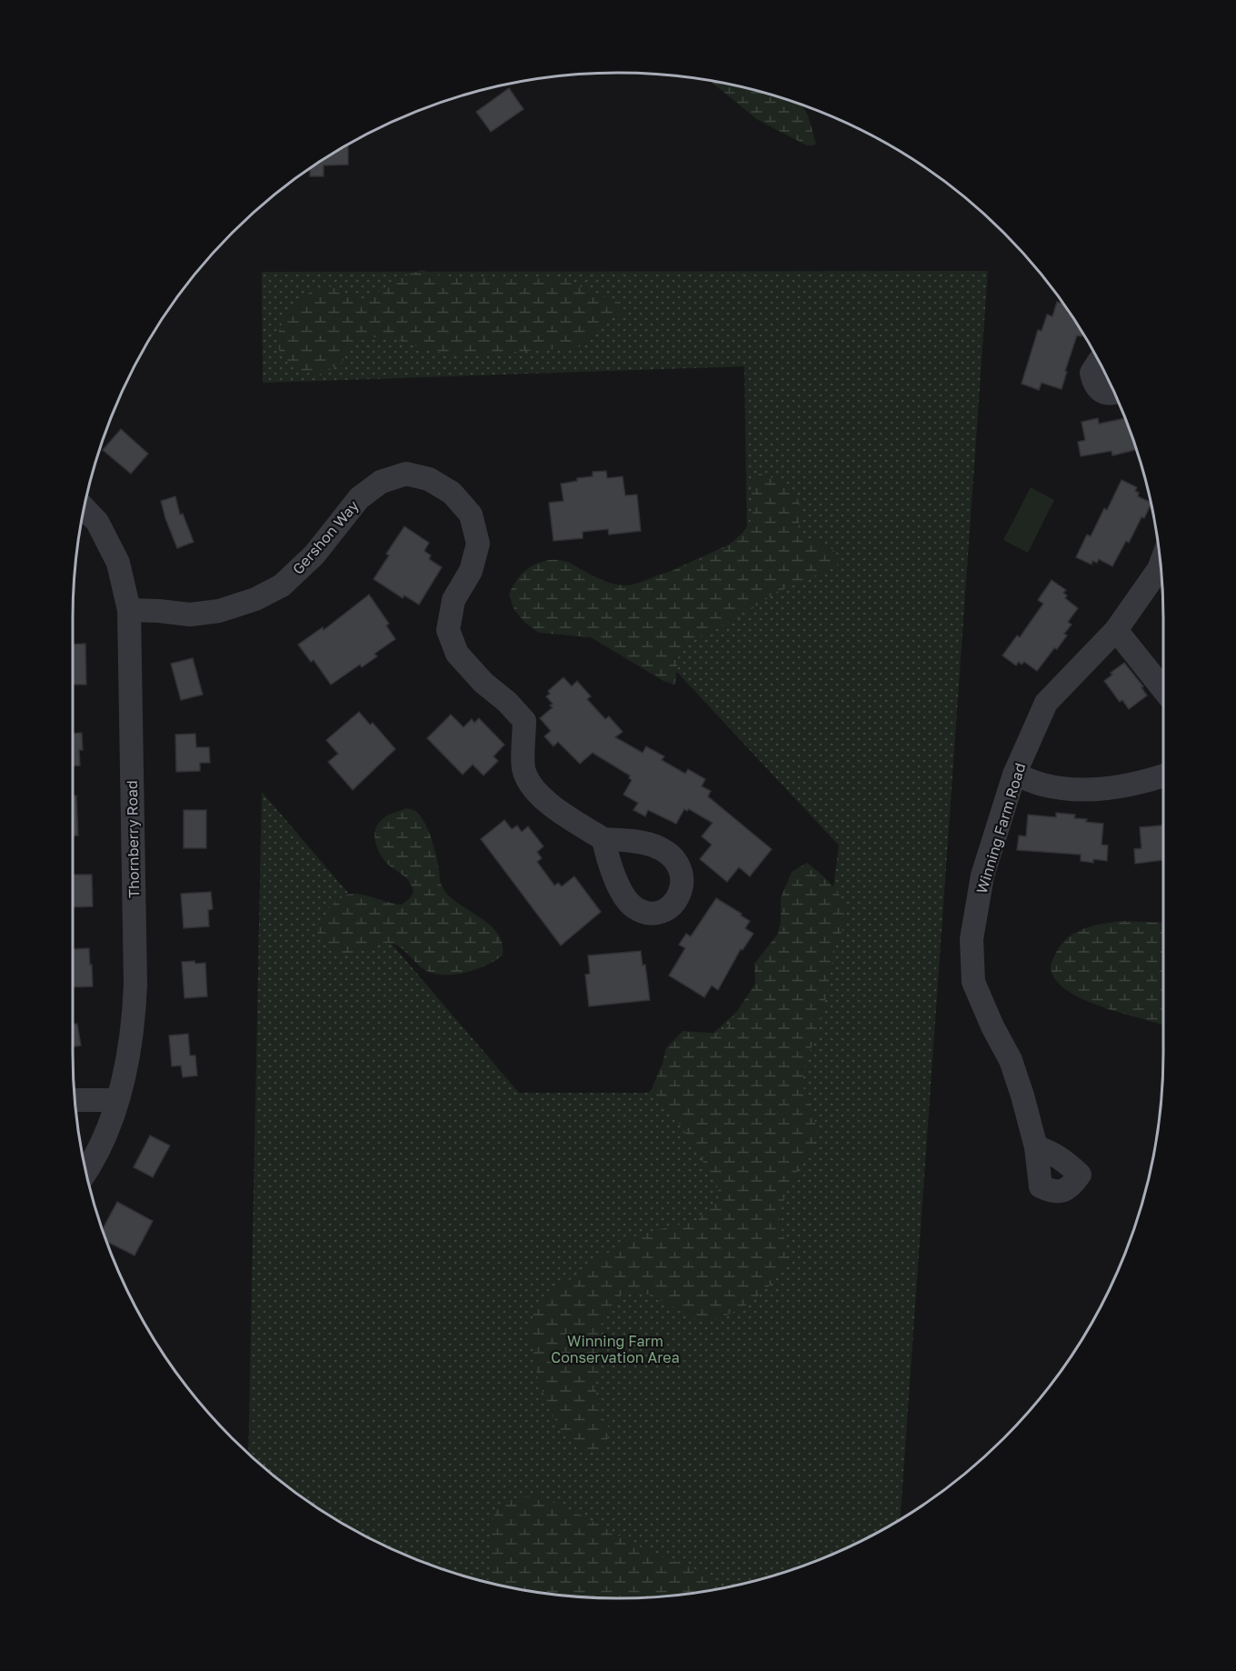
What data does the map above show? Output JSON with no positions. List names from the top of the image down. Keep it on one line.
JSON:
{"streets":{"street":["Gershon Way","Winning Farm Road","Thornberry Road"]},"crossings":[["Gershon Way","Thornberry Road"]],"parks":["Winning Farm Conservation Area"]}
